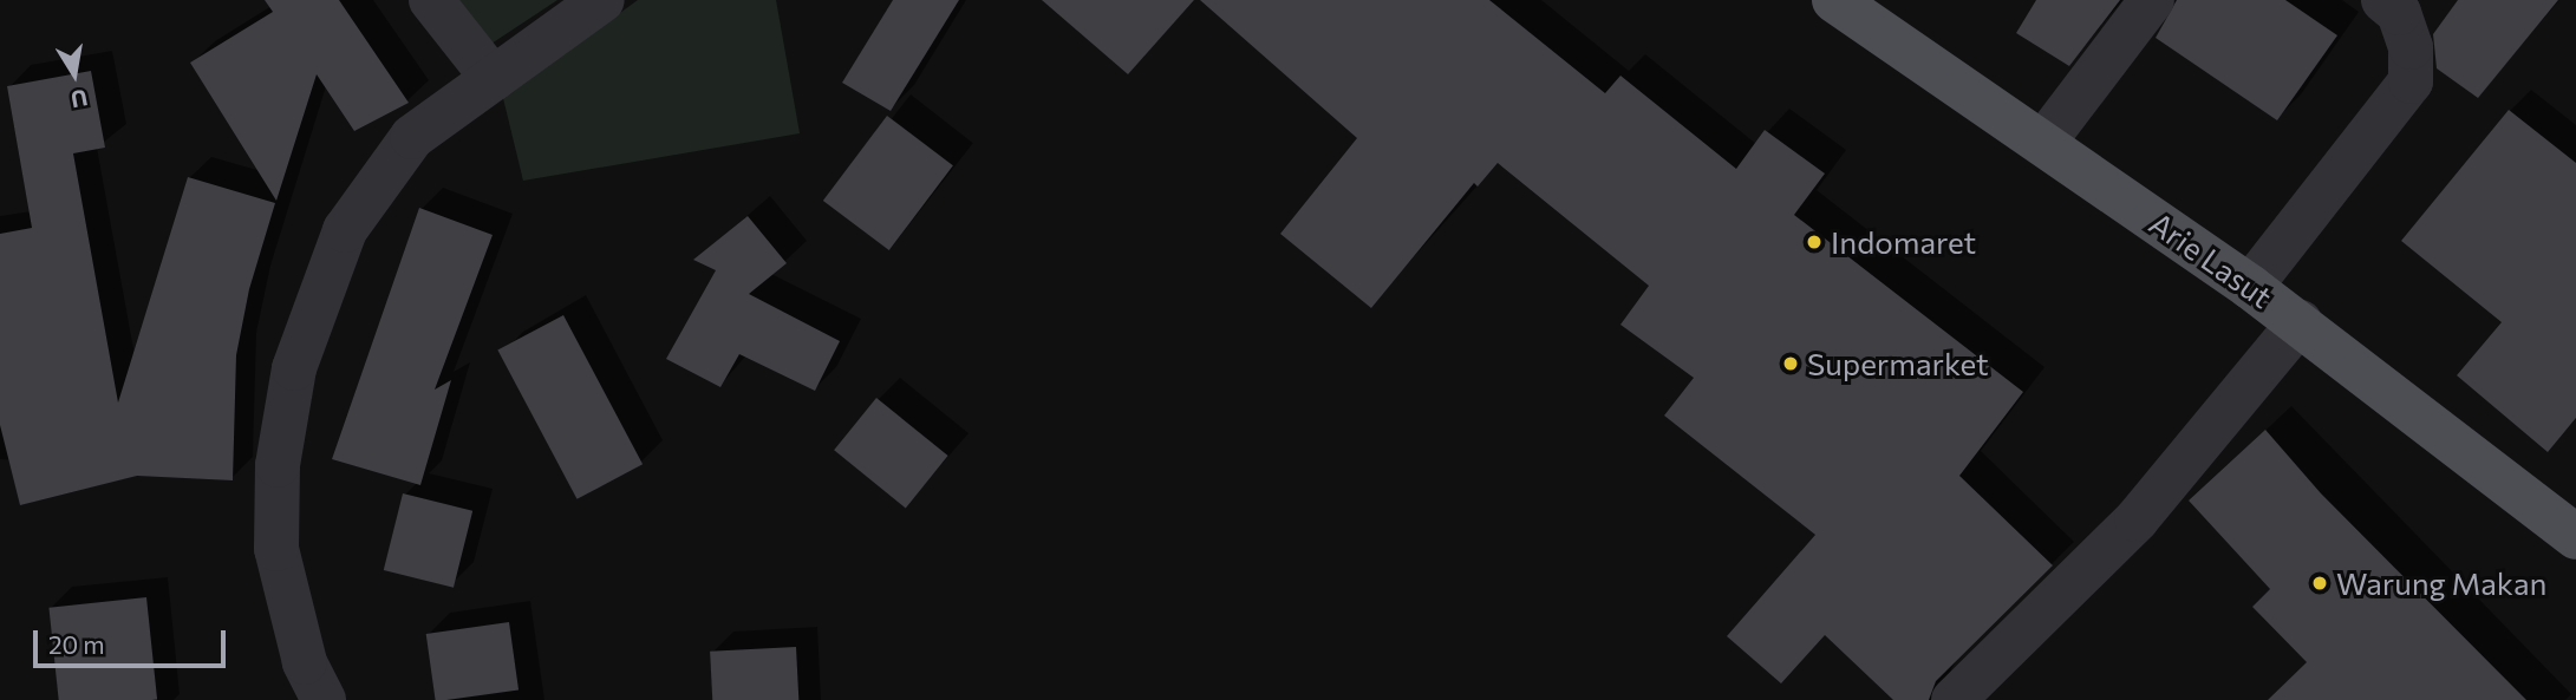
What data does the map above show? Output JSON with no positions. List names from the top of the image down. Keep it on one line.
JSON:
{"streets":{"main road":["Arie Lasut"]},"places":["Indomaret","Supermarket","Warung Makan"],"scale_bar":"20 m","north":"bottom"}
